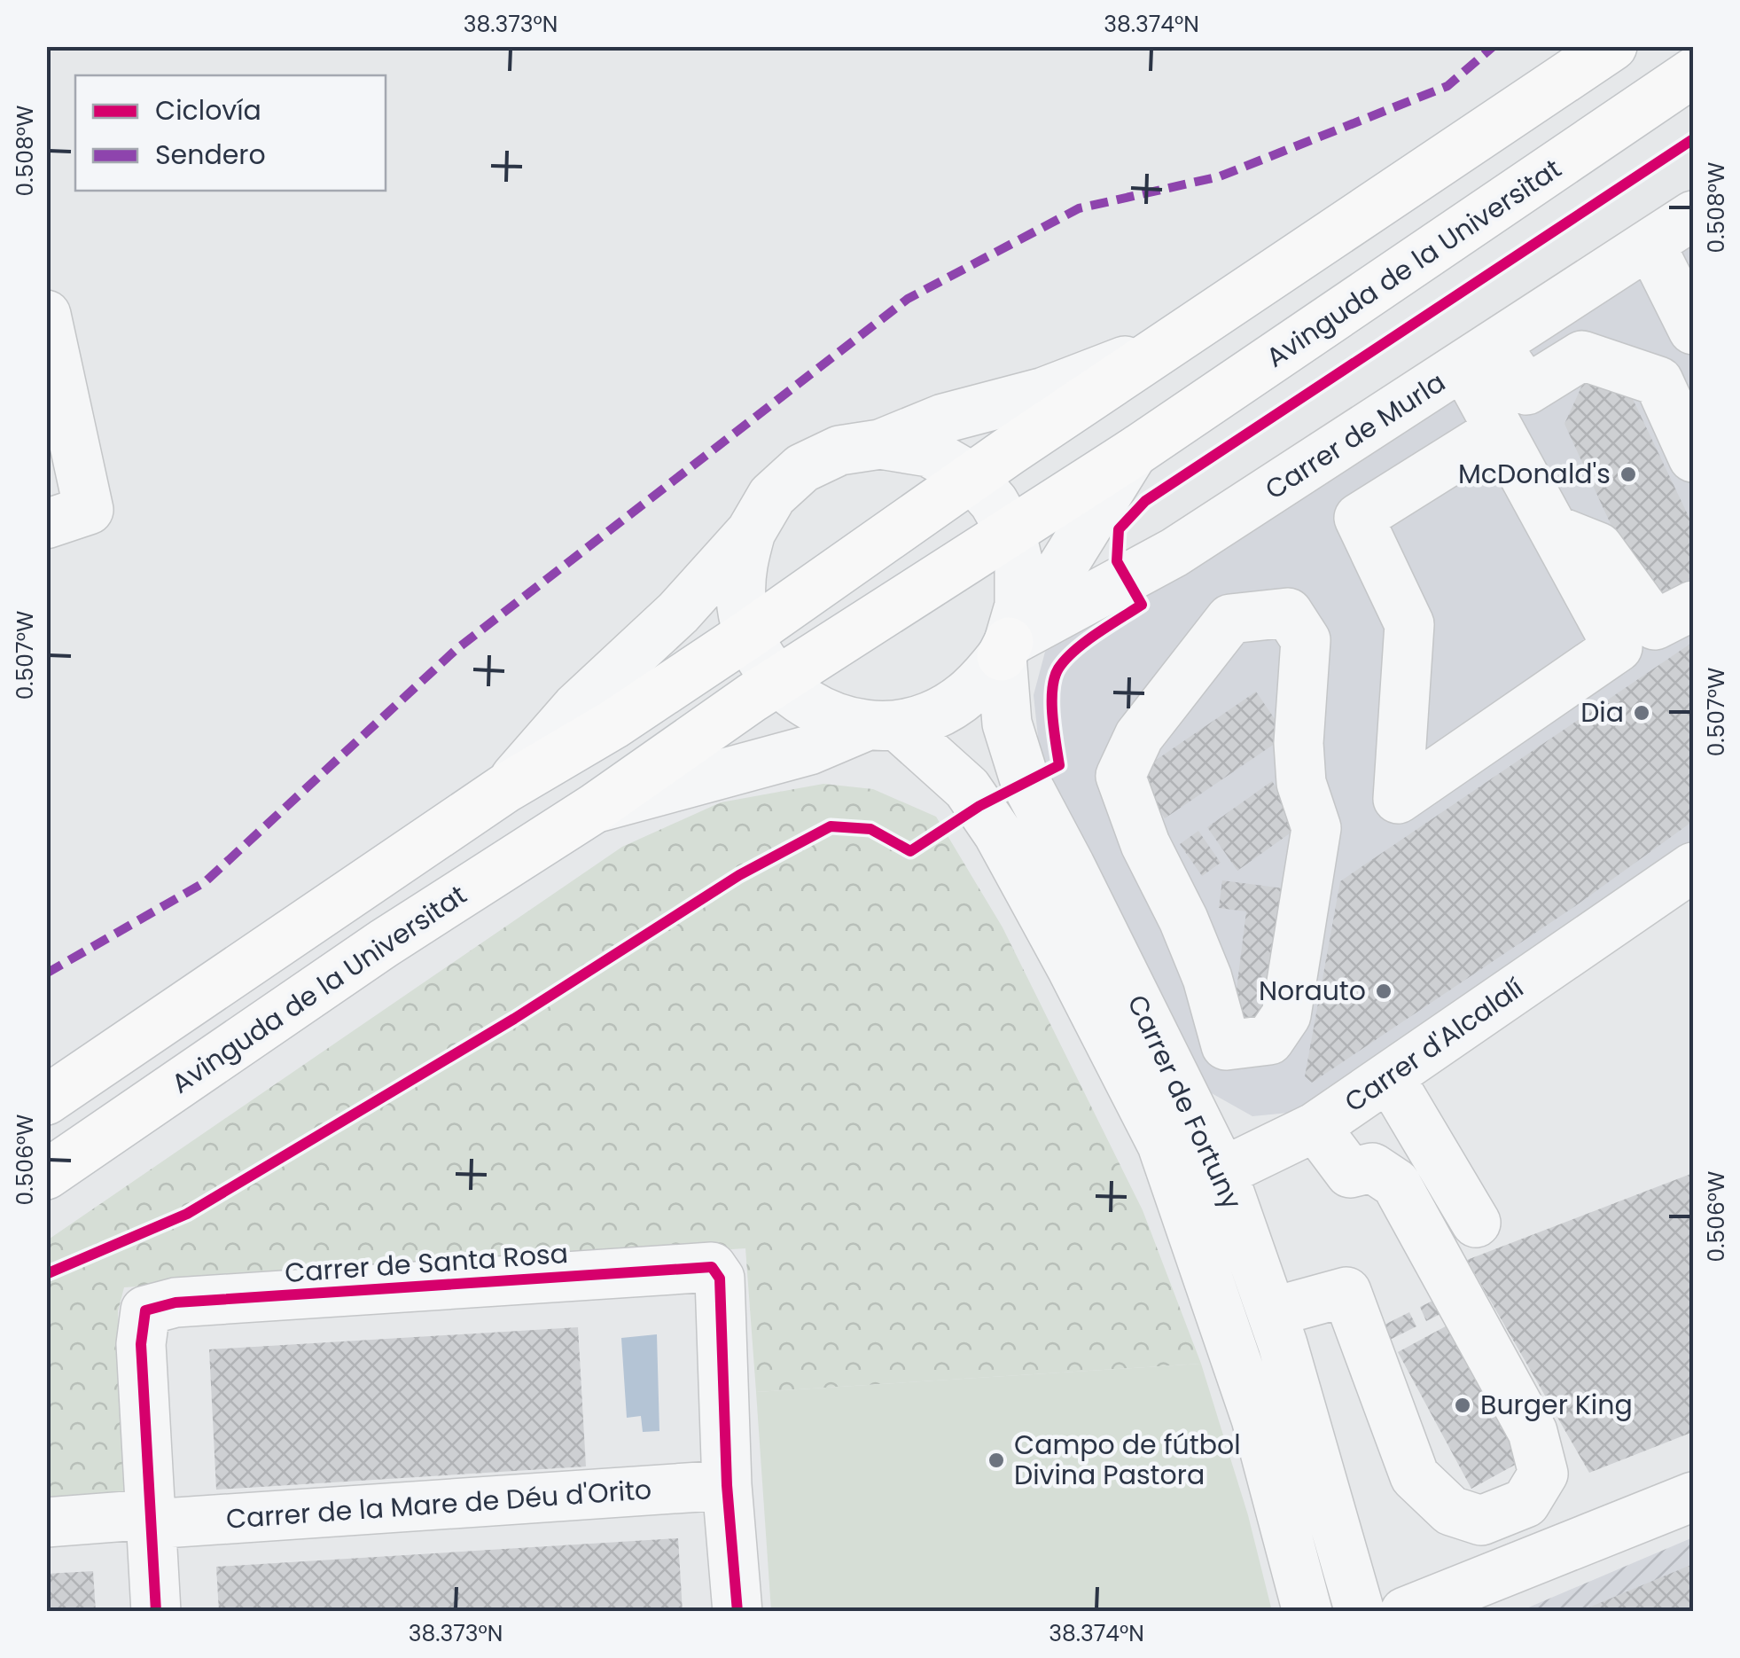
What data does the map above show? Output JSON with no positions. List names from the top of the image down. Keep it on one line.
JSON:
{"streets":{"main road":["Avinguda de la Universitat"],"street":["Carrer de Murla","Carrer d'Alcalalí","Carrer de Fortuny","Carrer de Santa Rosa","Carrer de la Mare de Déu d'Orito"]},"crossings":[["Avinguda de la Universitat","Carrer de Murla"],["Avinguda de la Universitat","Carrer de Fortuny"],["Carrer de Murla","Carrer de Fortuny"],["Carrer d'Alcalalí","Carrer de Fortuny"],["Carrer de Santa Rosa","Carrer de la Mare de Déu d'Orito"]],"places":["McDonald's","Dia","Norauto","Burger King","Campo de fútbol Divina Pastora"],"legend":["Ciclovía","Sendero"],"coordinates":["38.373°N","38.374°N","0.508°W","0.507°W","0.506°W"]}
